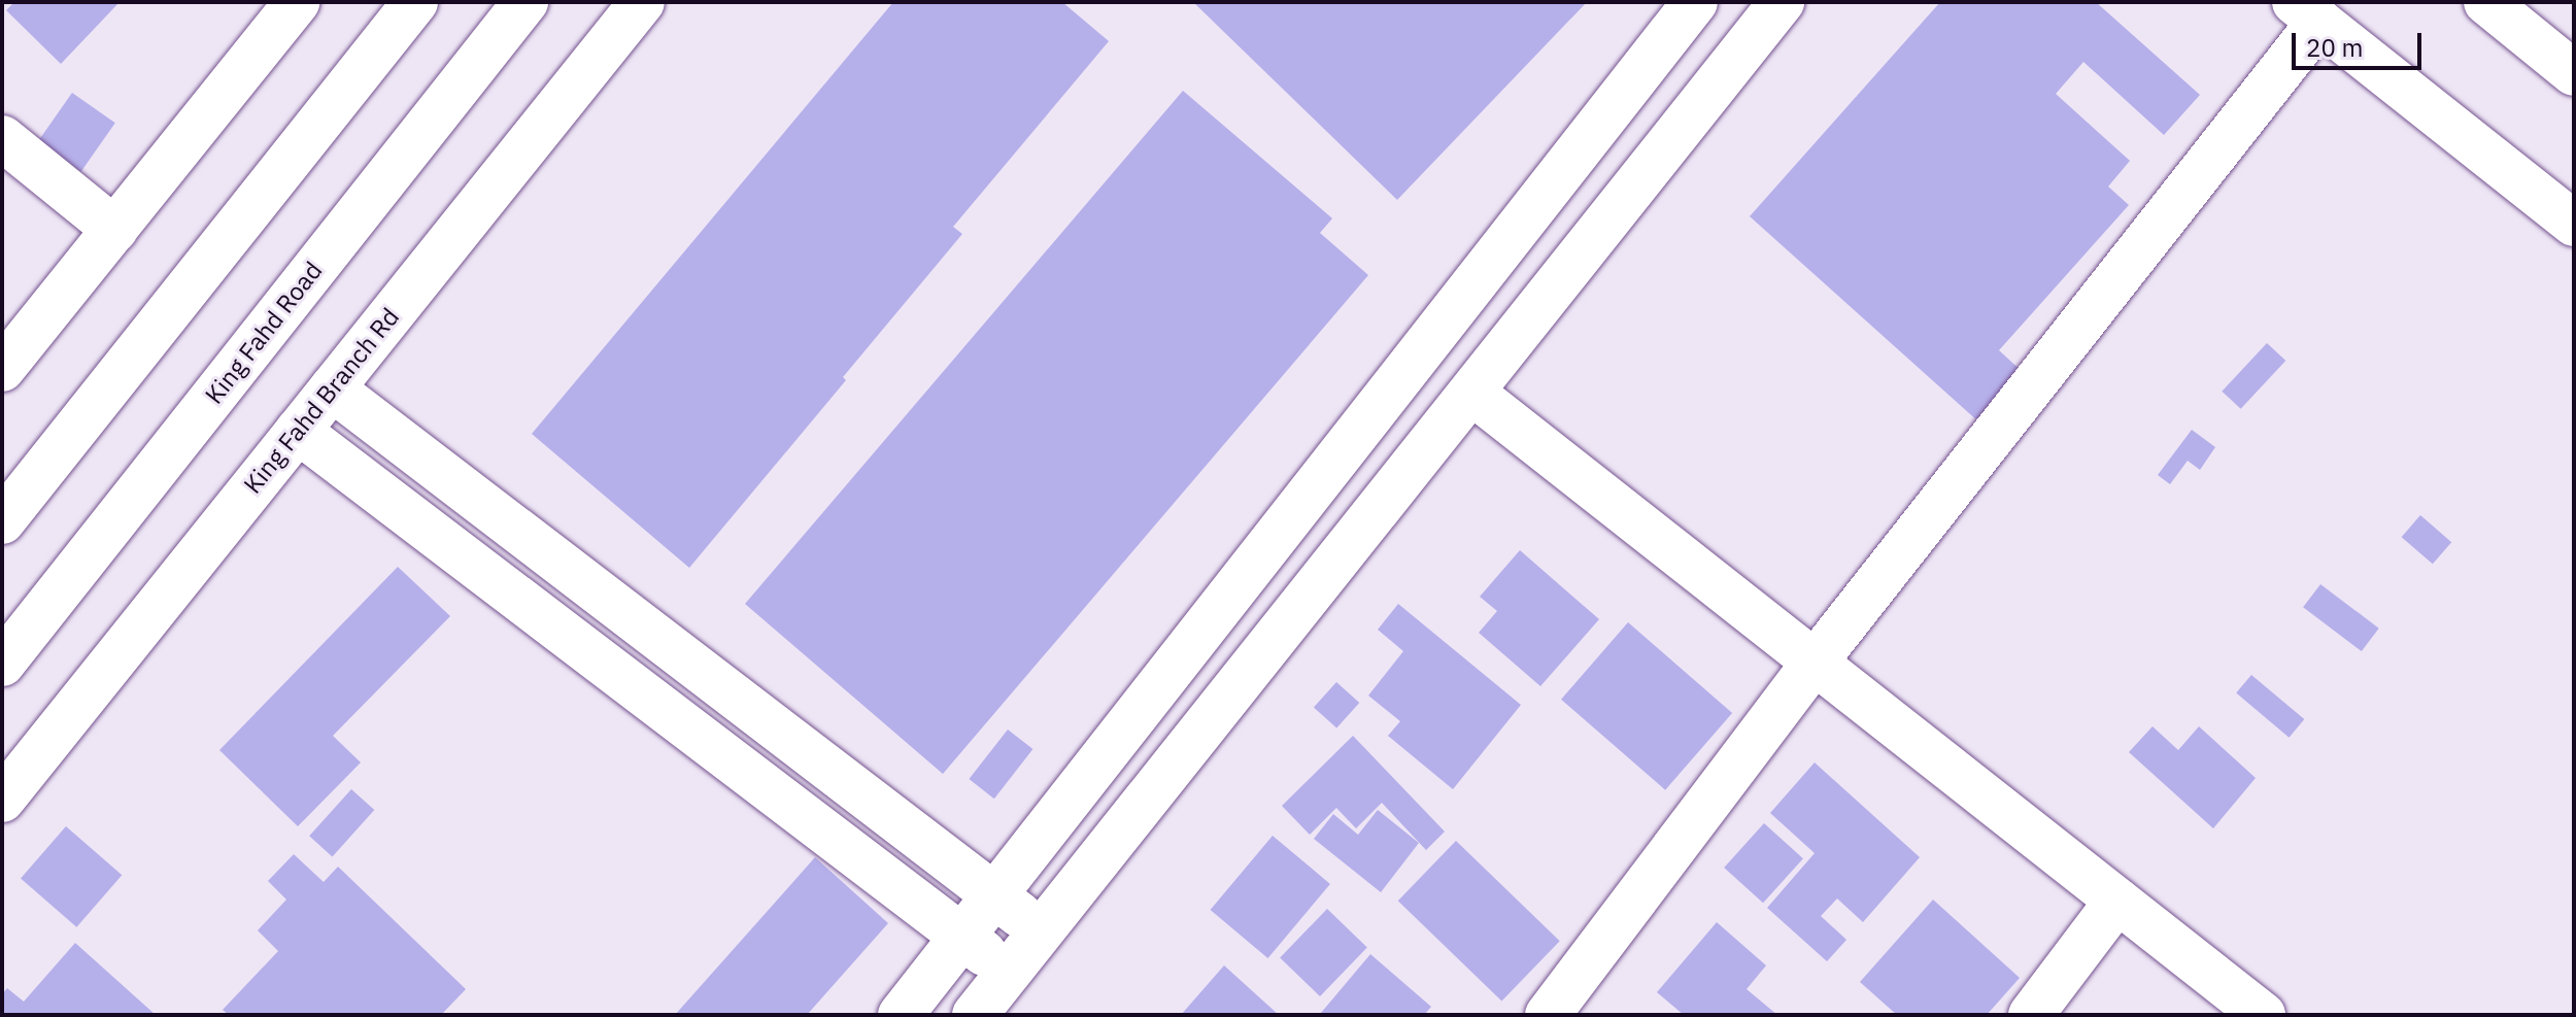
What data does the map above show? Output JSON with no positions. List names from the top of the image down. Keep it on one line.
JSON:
{"streets":{"main road":["King Fahd Road","King Fahd Branch Rd"]},"scale_bar":"20 m"}
